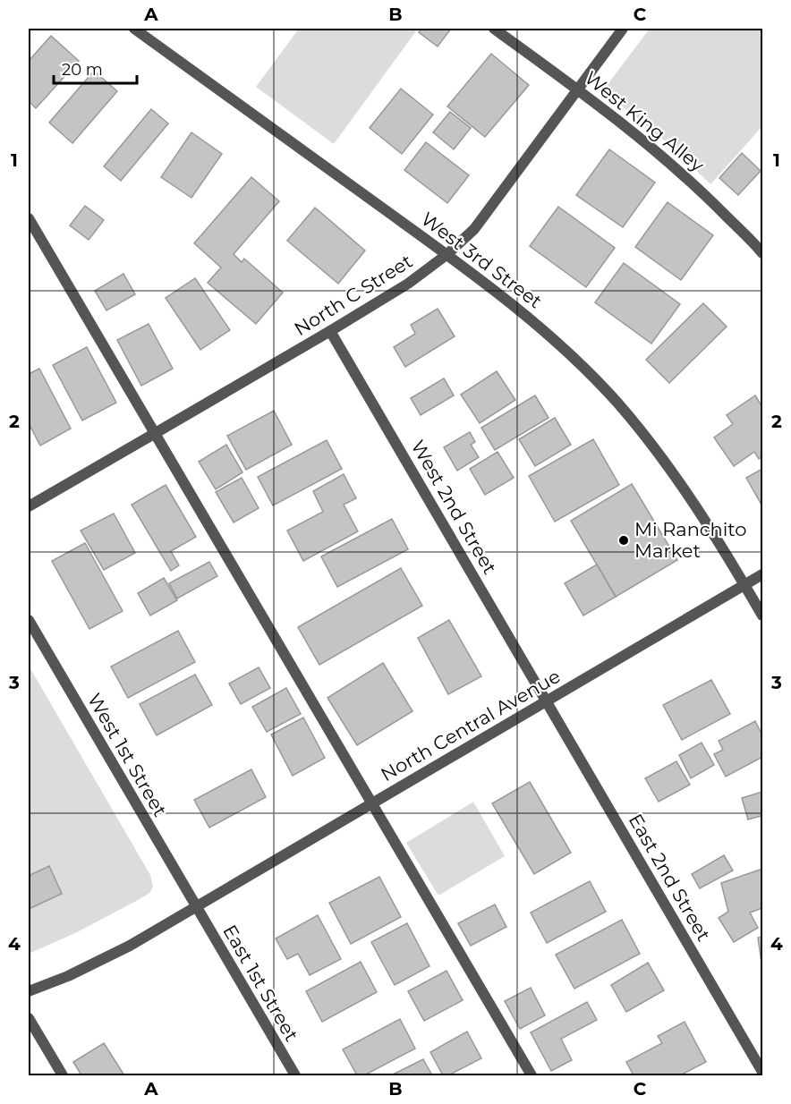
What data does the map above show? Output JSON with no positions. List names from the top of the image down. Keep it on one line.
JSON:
{"streets":{"street":["West King Alley","West 3rd Street","North C Street","West 2nd Street","North Central Avenue","West 1st Street","East 2nd Street","East 1st Street"]},"crossings":[["West King Alley","North C Street"],["West 3rd Street","North C Street"],["West 3rd Street","North Central Avenue"],["North C Street","West 2nd Street"],["West 2nd Street","North Central Avenue"],["West 2nd Street","East 2nd Street"],["North Central Avenue","West 1st Street"],["North Central Avenue","East 2nd Street"],["North Central Avenue","East 1st Street"],["West 1st Street","East 1st Street"]],"places":["Mi Ranchito Market"],"scale_bar":"20 m","grid":{"columns":["A","B","C"],"rows":["1","2","3","4"]}}
